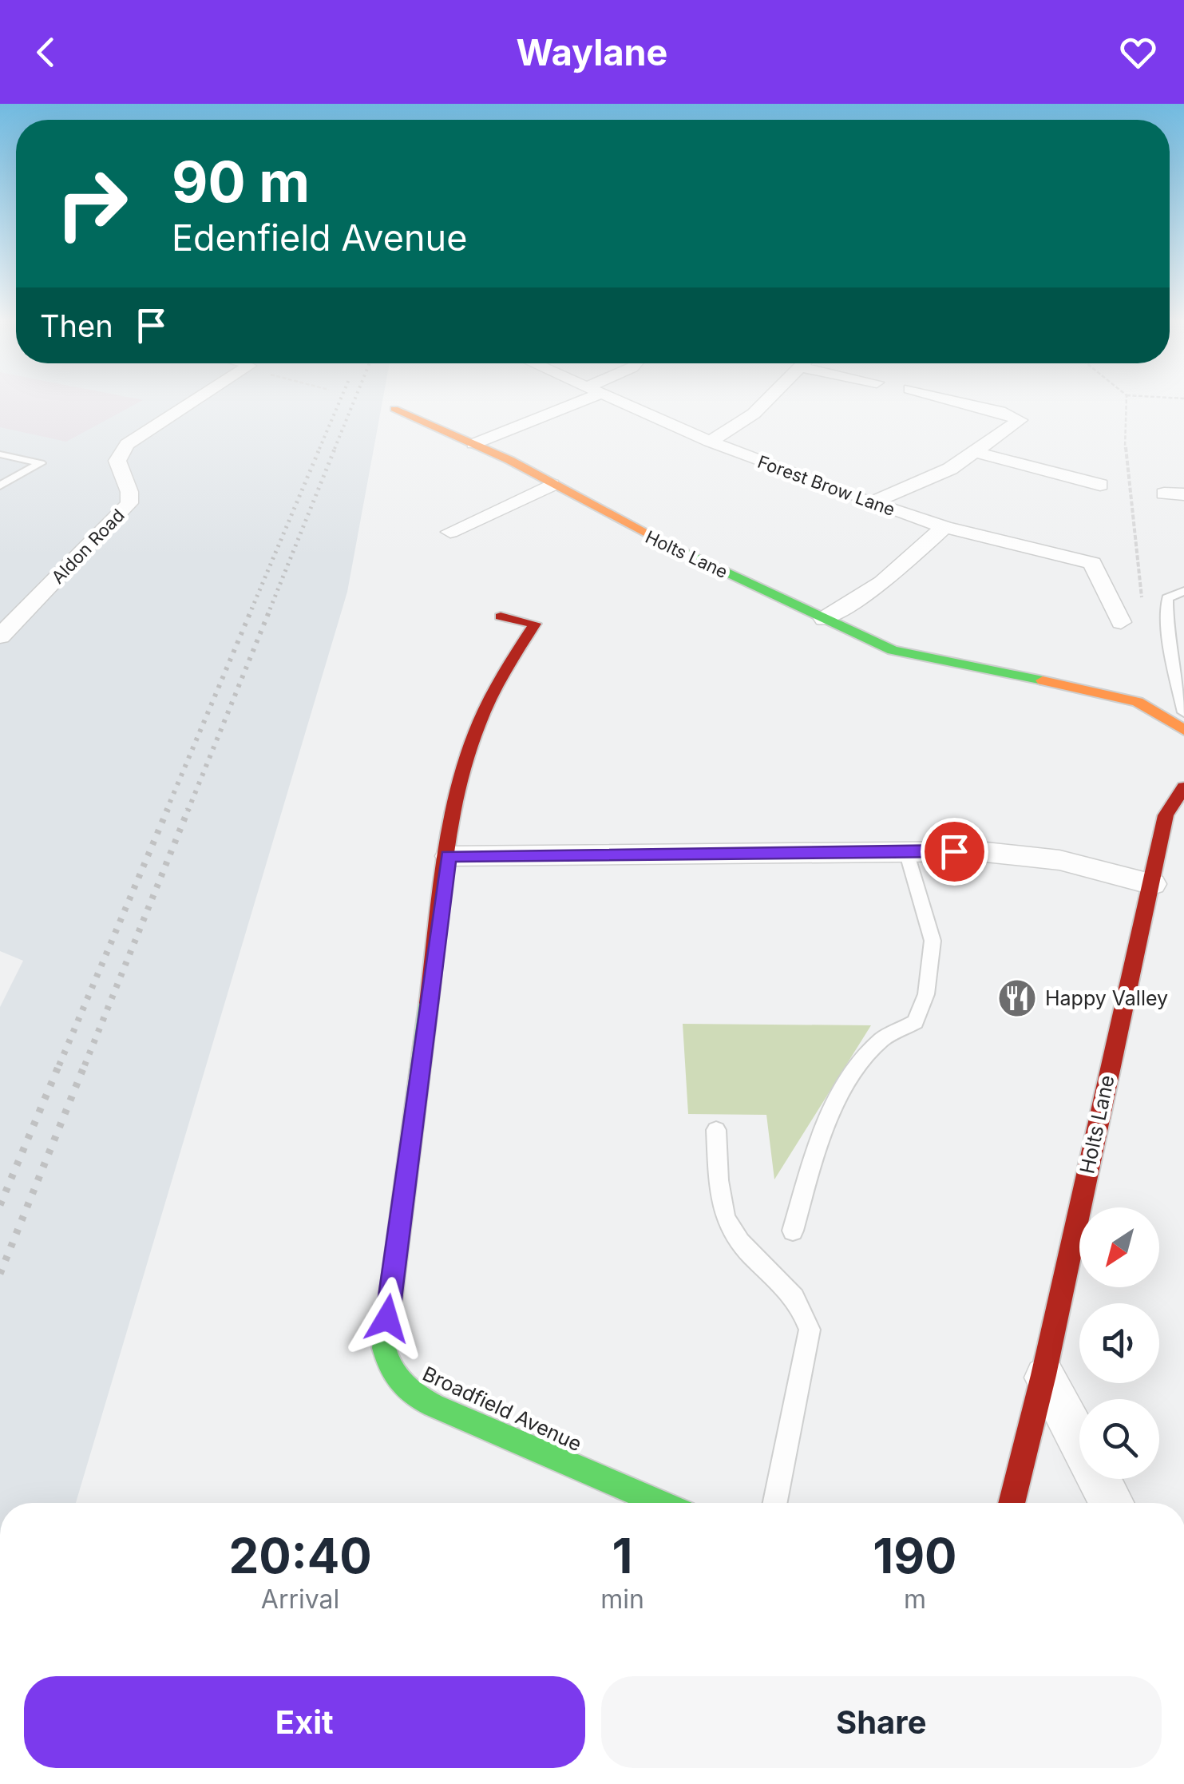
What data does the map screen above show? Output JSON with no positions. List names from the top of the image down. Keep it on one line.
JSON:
{"streets":{"street":["Forest Brow Lane","Aldon Road","Holts Lane","Broadfield Avenue"]},"places":{"restaurant":["Happy Valley"]},"north":"bottom left","page":{"header":"Waylane","turn":["90 m","Edenfield Avenue"],"then":"Then","eta":["20:40","Arrival","1","min","190","m"],"buttons":["Exit","Share"]}}
